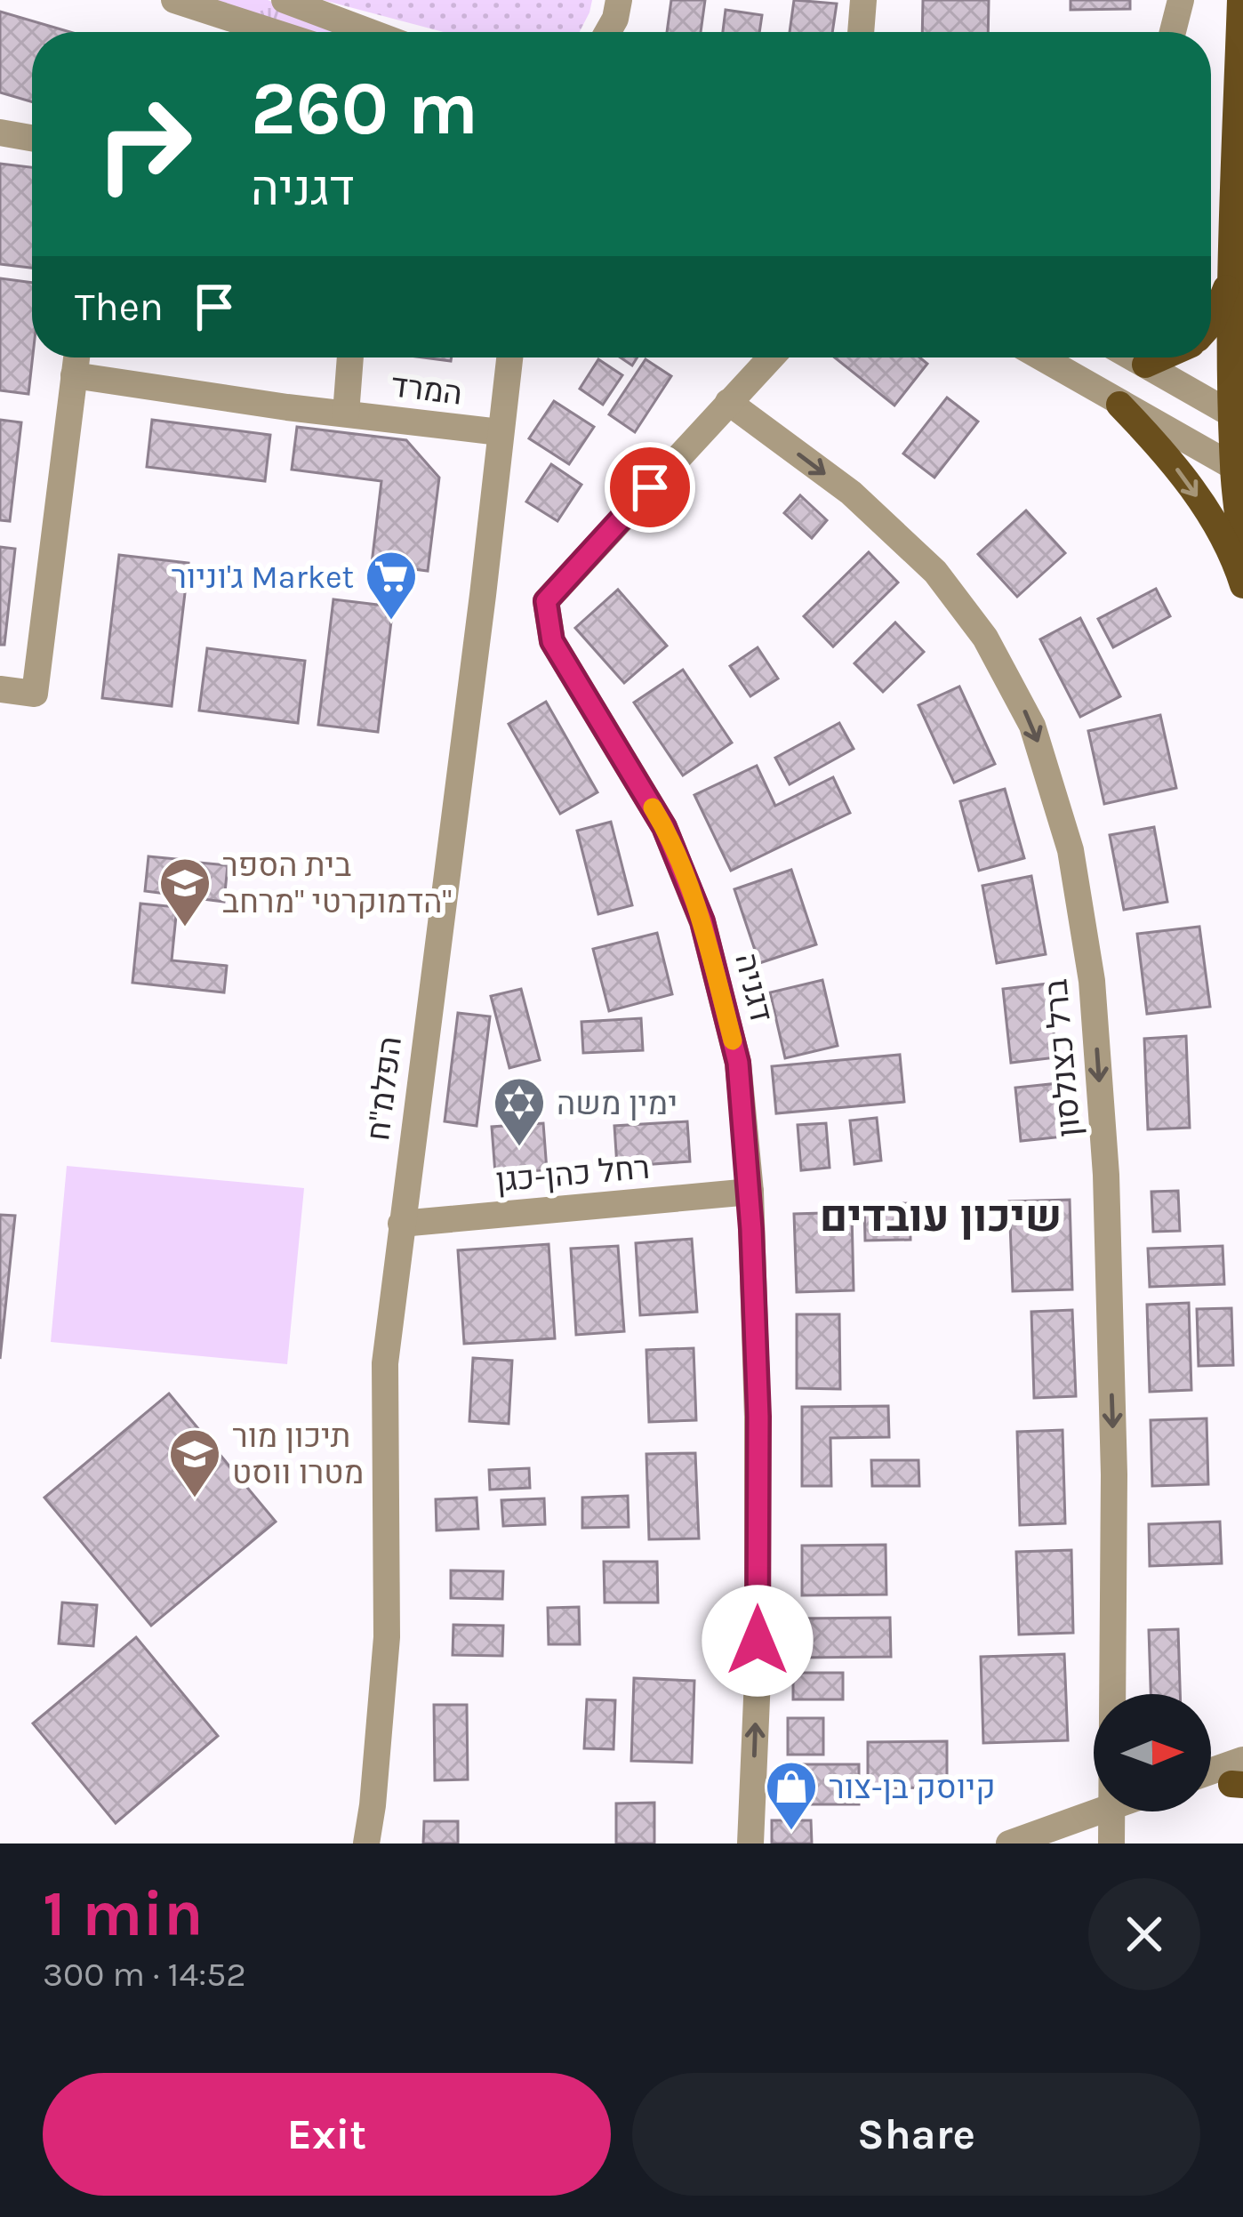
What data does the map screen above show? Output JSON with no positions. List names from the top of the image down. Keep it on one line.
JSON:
{"streets":{"street":["המרד","דגניה","ברל כצנלסון","הפלמ\"ח","רחל כהן-כגן"]},"crossings":[["המרד","הפלמ\"ח"],["דגניה","ברל כצנלסון"],["דגניה","רחל כהן-כגן"],["הפלמ\"ח","רחל כהן-כגן"]],"one_way":["דגניה","ברל כצנלסון"],"districts":["שיכון עובדים"],"places":{"supermarket":["ג'וניור Market"],"school or university":["בית הספר הדמוקרטי \"מרחב\"","תיכון מור מטרו ווסט"],"synagogue":["ימין משה"],"shop":["קיוסק בן-צור"]},"north":"right","page":{"turn":["260 m","דגניה"],"then":"Then","heading":["1 min","300 m · 14:52"],"buttons":["Exit","Share"]}}
